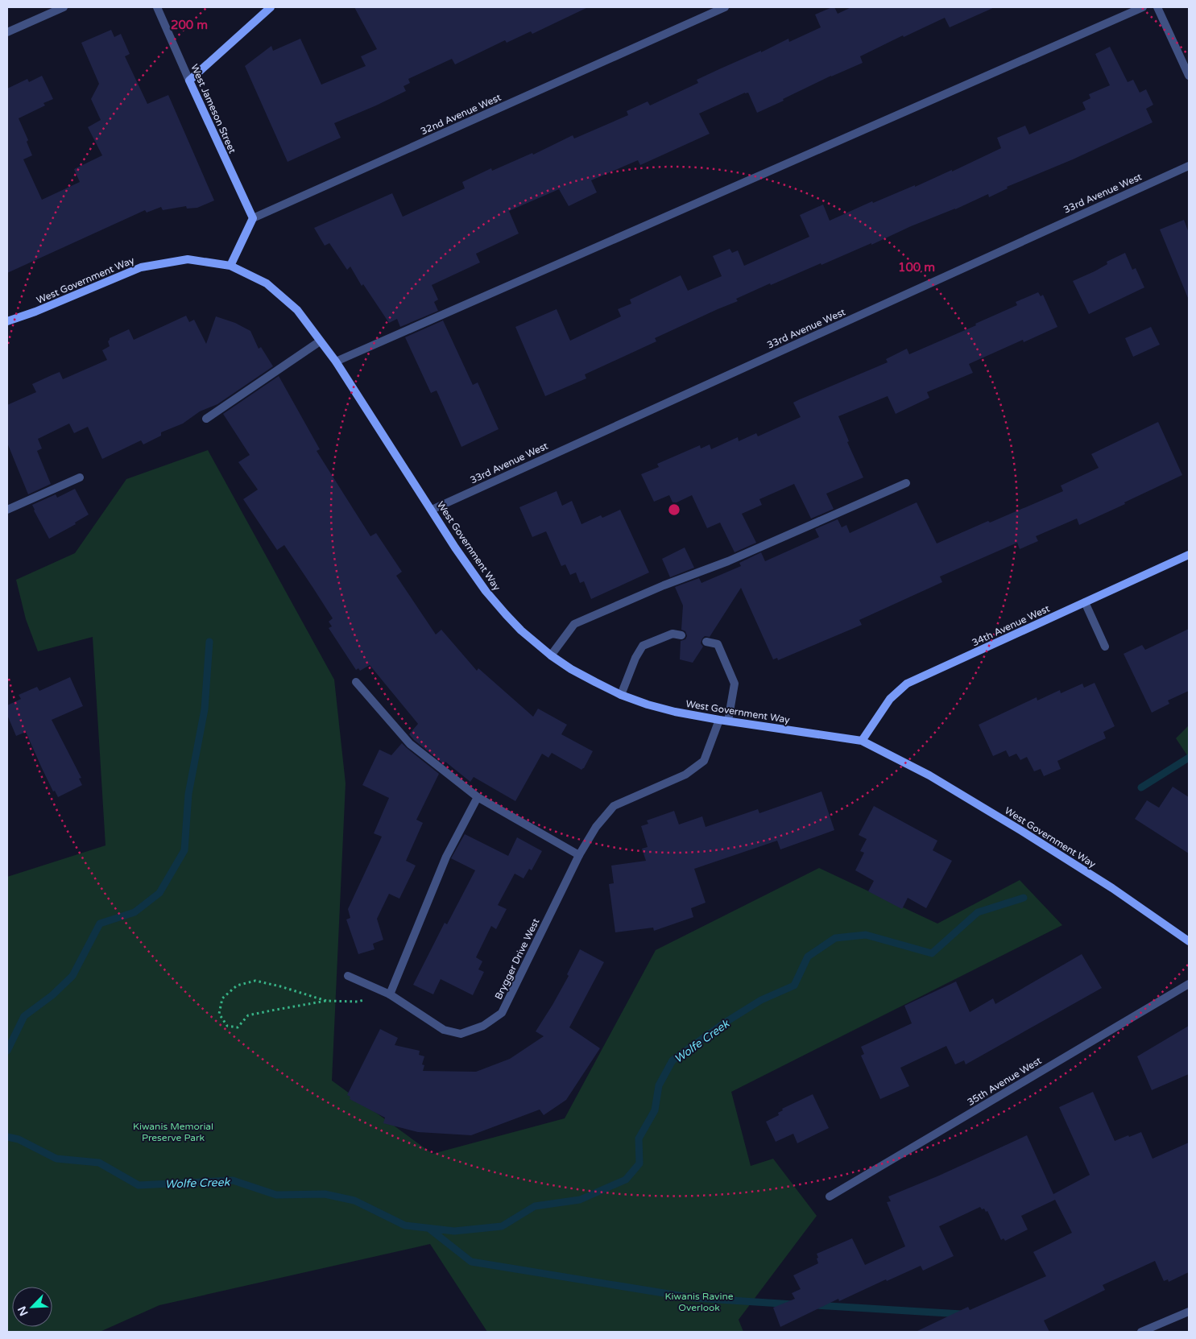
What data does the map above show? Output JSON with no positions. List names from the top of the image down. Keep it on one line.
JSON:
{"streets":{"main road":["West Jameson Street","West Government Way","34th Avenue West"],"street":["32nd Avenue West","33rd Avenue West","Brygger Drive West","35th Avenue West"]},"crossings":[["West Jameson Street","32nd Avenue West"],["33rd Avenue West","West Government Way"],["West Government Way","34th Avenue West"],["West Government Way","Brygger Drive West"]],"water":["Wolfe Creek"],"parks":["Kiwanis Memorial Preserve Park","Kiwanis Ravine Overlook"],"north":"bottom left","rings":["200 m","100 m"]}
